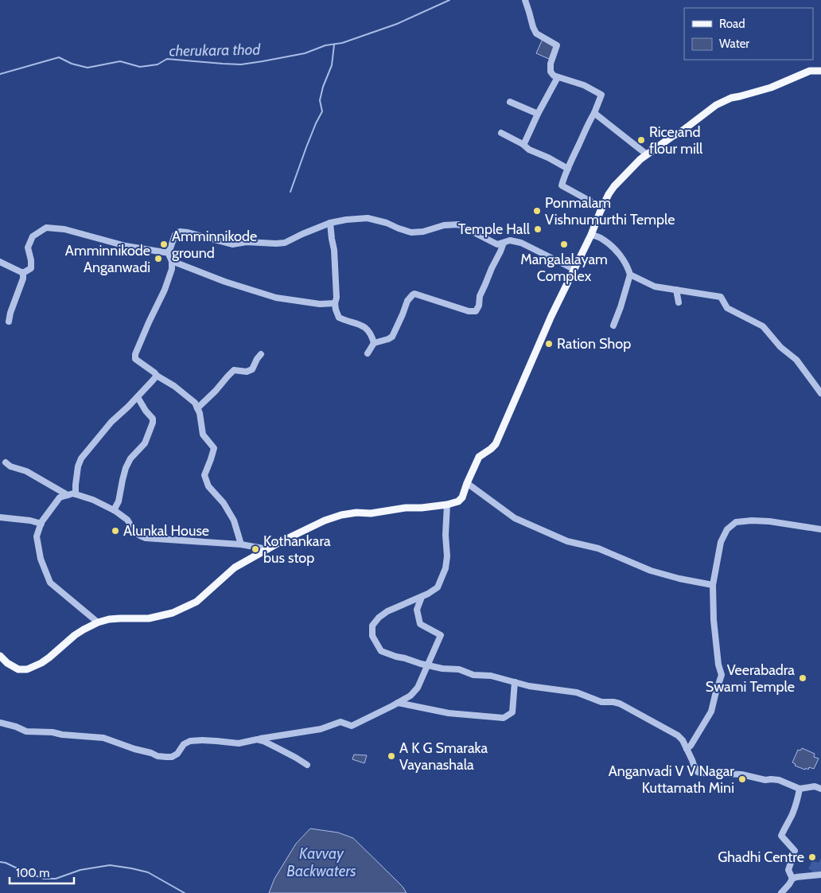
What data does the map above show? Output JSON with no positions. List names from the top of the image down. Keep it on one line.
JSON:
{"water":["cherukara thod","Kavvay Backwaters"],"places":["Rice and flour mill","Ponmalam Vishnumurthi Temple","Temple Hall","Amminnikode ground","Mangalalayam Complex","Amminnikode Anganwadi","Ration Shop","Alunkal House","Kothankara bus stop","Veerabadra Swami Temple","A K G Smaraka Vayanashala","Anganvadi V V Nagar Kuttamath Mini","Ghadhi Centre"],"legend":["Road","Water"],"scale_bar":"100 m"}
